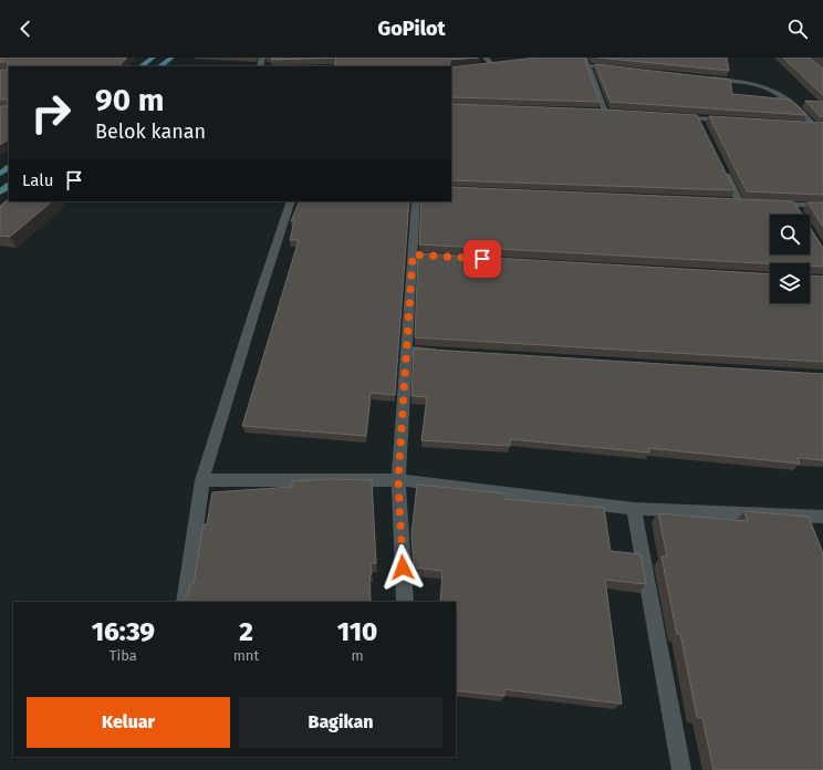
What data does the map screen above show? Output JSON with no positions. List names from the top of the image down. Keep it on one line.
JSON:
{"page":{"header":"GoPilot","turn":["90 m","Belok kanan"],"then":"Lalu","eta":["16:39","Tiba","2","mnt","110","m"],"buttons":["Keluar","Bagikan"]}}
